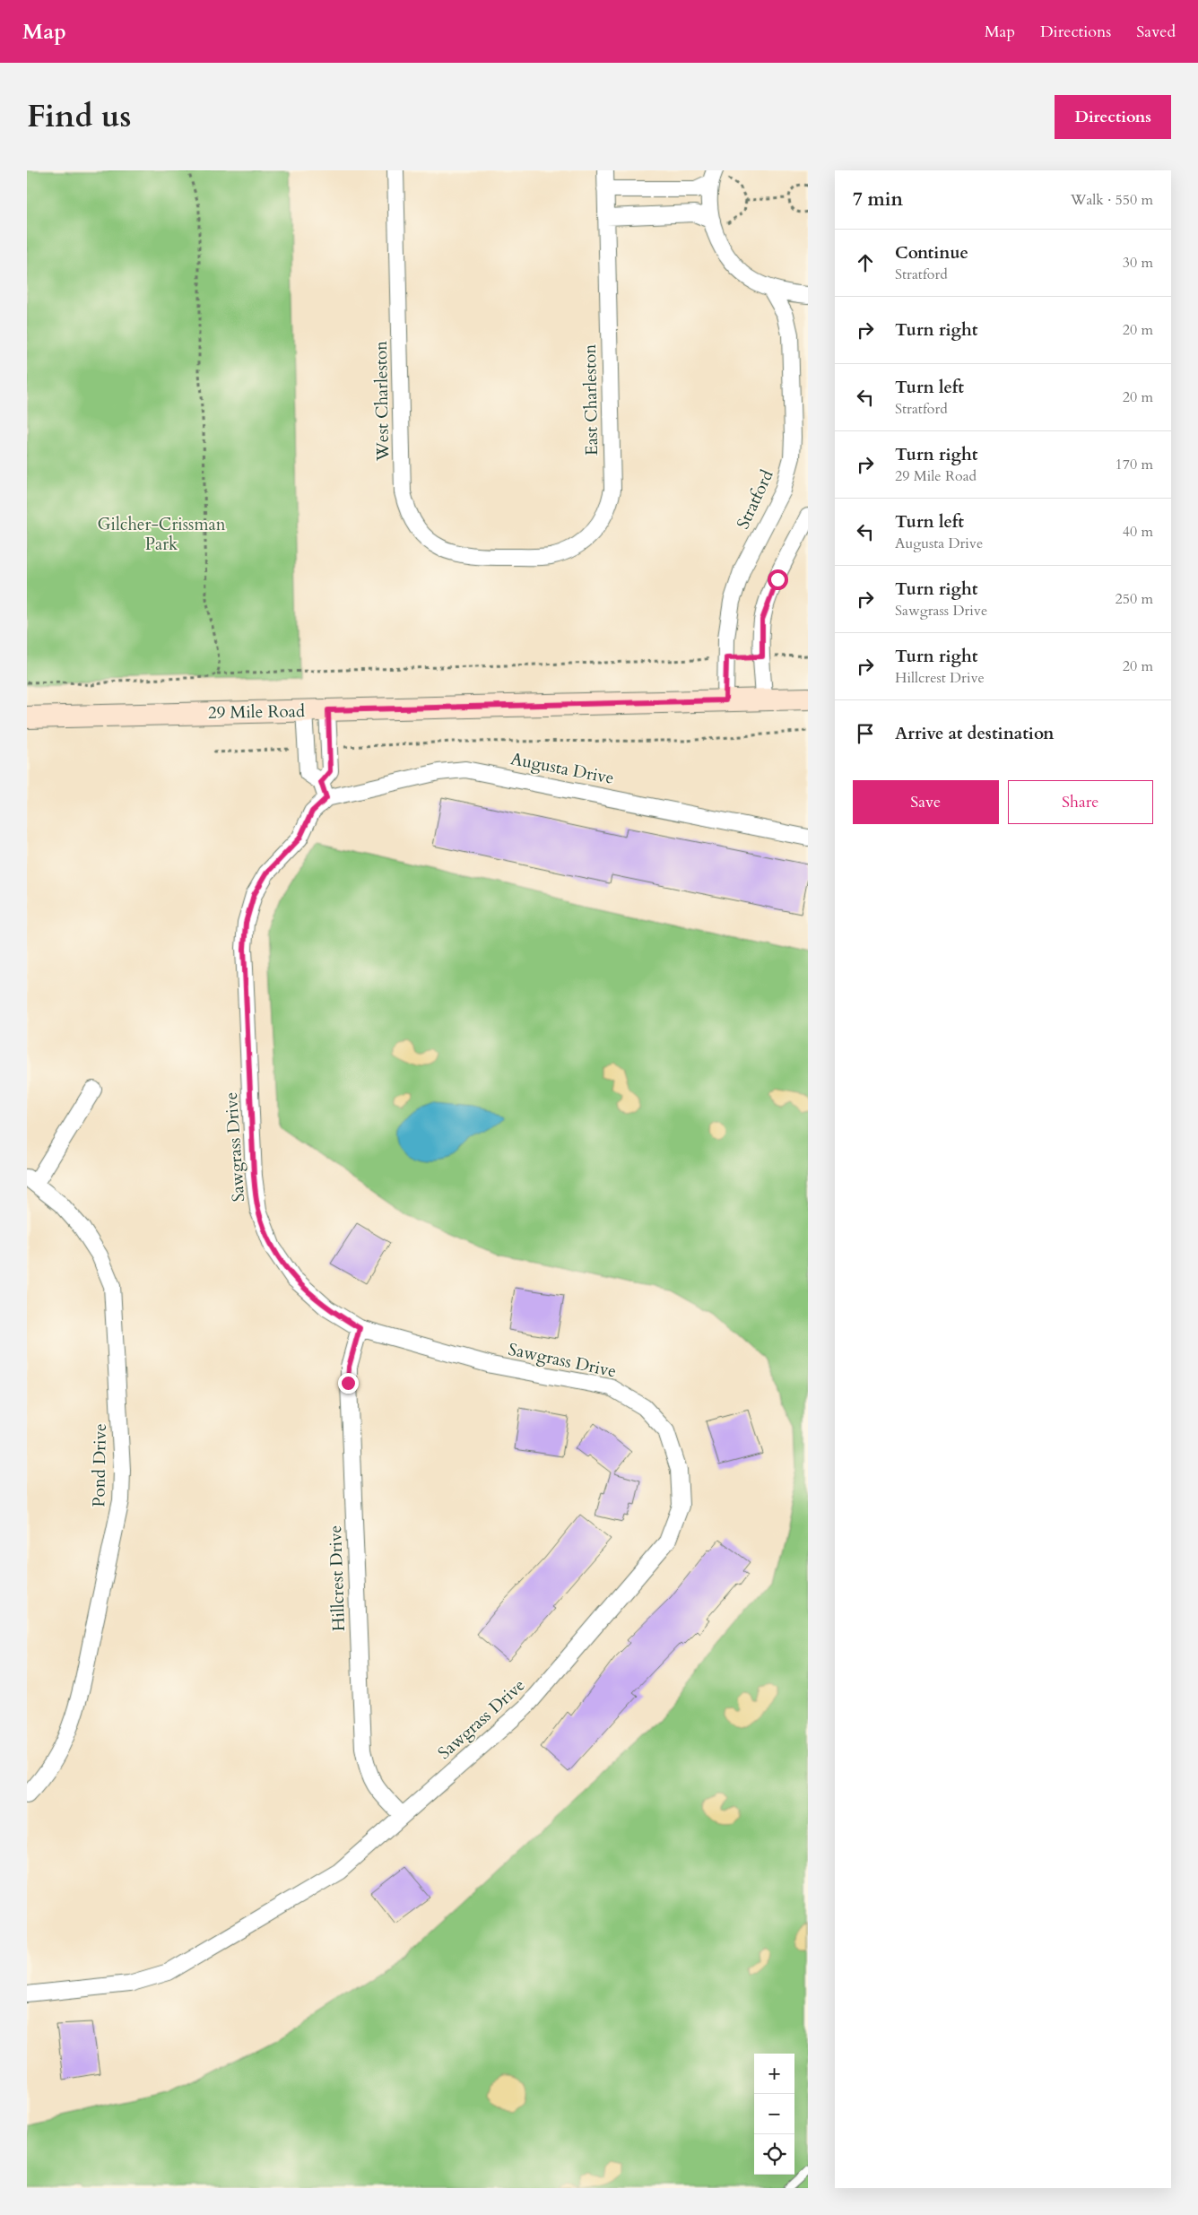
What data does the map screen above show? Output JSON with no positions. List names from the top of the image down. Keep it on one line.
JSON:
{"streets":{"street":["East Charleston","West Charleston","Stratford","29 Mile Road","Augusta Drive","Sawgrass Drive","Pond Drive","Hillcrest Drive"]},"crossings":[["East Charleston","West Charleston"],["Stratford","29 Mile Road"],["Augusta Drive","Sawgrass Drive"],["Sawgrass Drive","Hillcrest Drive"]],"parks":["Gilcher-Crissman Park"],"page":{"header":"Map","nav":["Map","Directions","Saved"],"title":"Find us","buttons":["Directions",["Save","Share"]],"heading":["7 min","Walk · 550 m"],"list":[["Continue","Stratford","30 m"],["Turn right","20 m"],["Turn left","Stratford","20 m"],["Turn right","29 Mile Road","170 m"],["Turn left","Augusta Drive","40 m"],["Turn right","Sawgrass Drive","250 m"],["Turn right","Hillcrest Drive","20 m"],"Arrive at destination"],"map_buttons":["+","−"]}}
